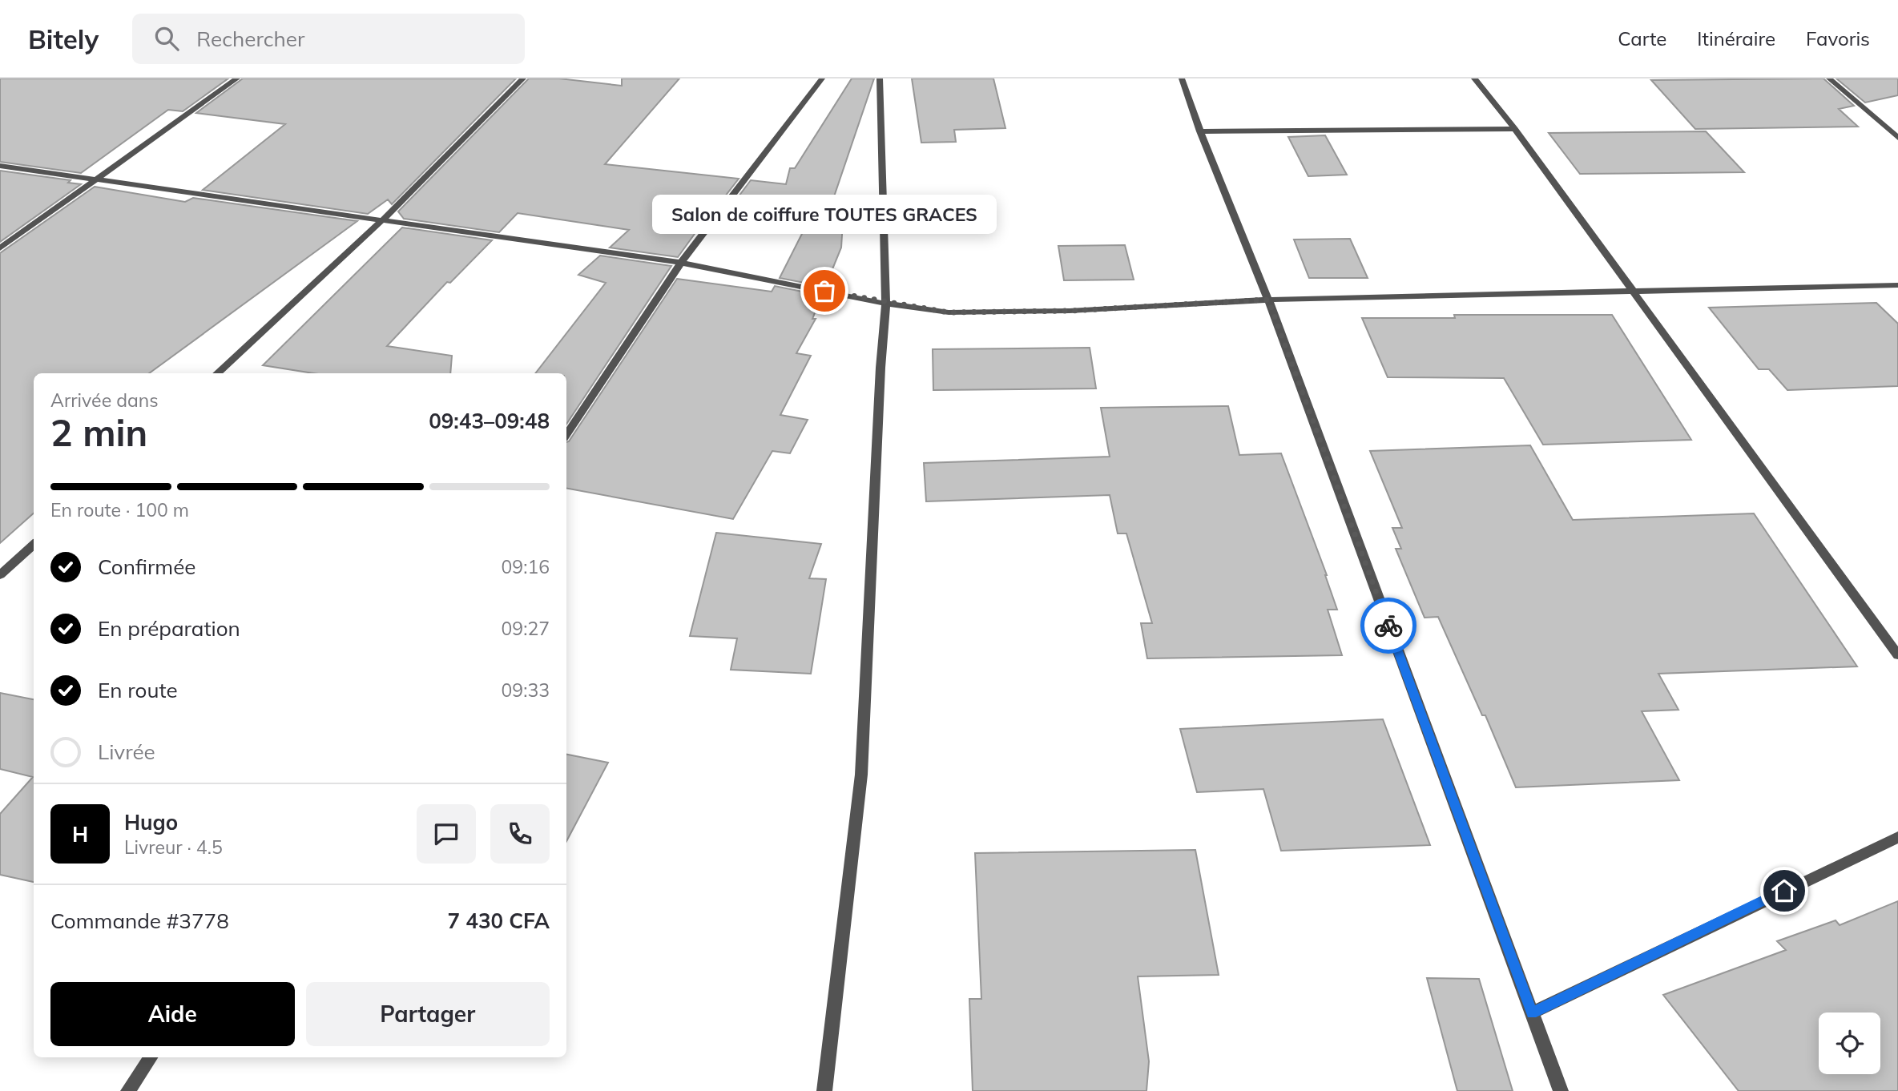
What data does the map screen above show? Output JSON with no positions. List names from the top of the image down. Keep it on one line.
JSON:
{"places":["Salon de coiffure TOUTES GRACES"],"page":{"header":"Bitely","search":"Rechercher","nav":["Carte","Itinéraire","Favoris"],"bubble":"Salon de coiffure TOUTES GRACES","heading":["2 min","Arrivée dans","09:43–09:48"],"panel":["Hugo","Livreur · 4.5","Commande #3778","7 430 CFA"],"bar":"En route · 100 m","list":[["Confirmée","09:16"],["En préparation","09:27"],["En route","09:33"],"Livrée"],"round":"H","buttons":["Aide","Partager"]}}
